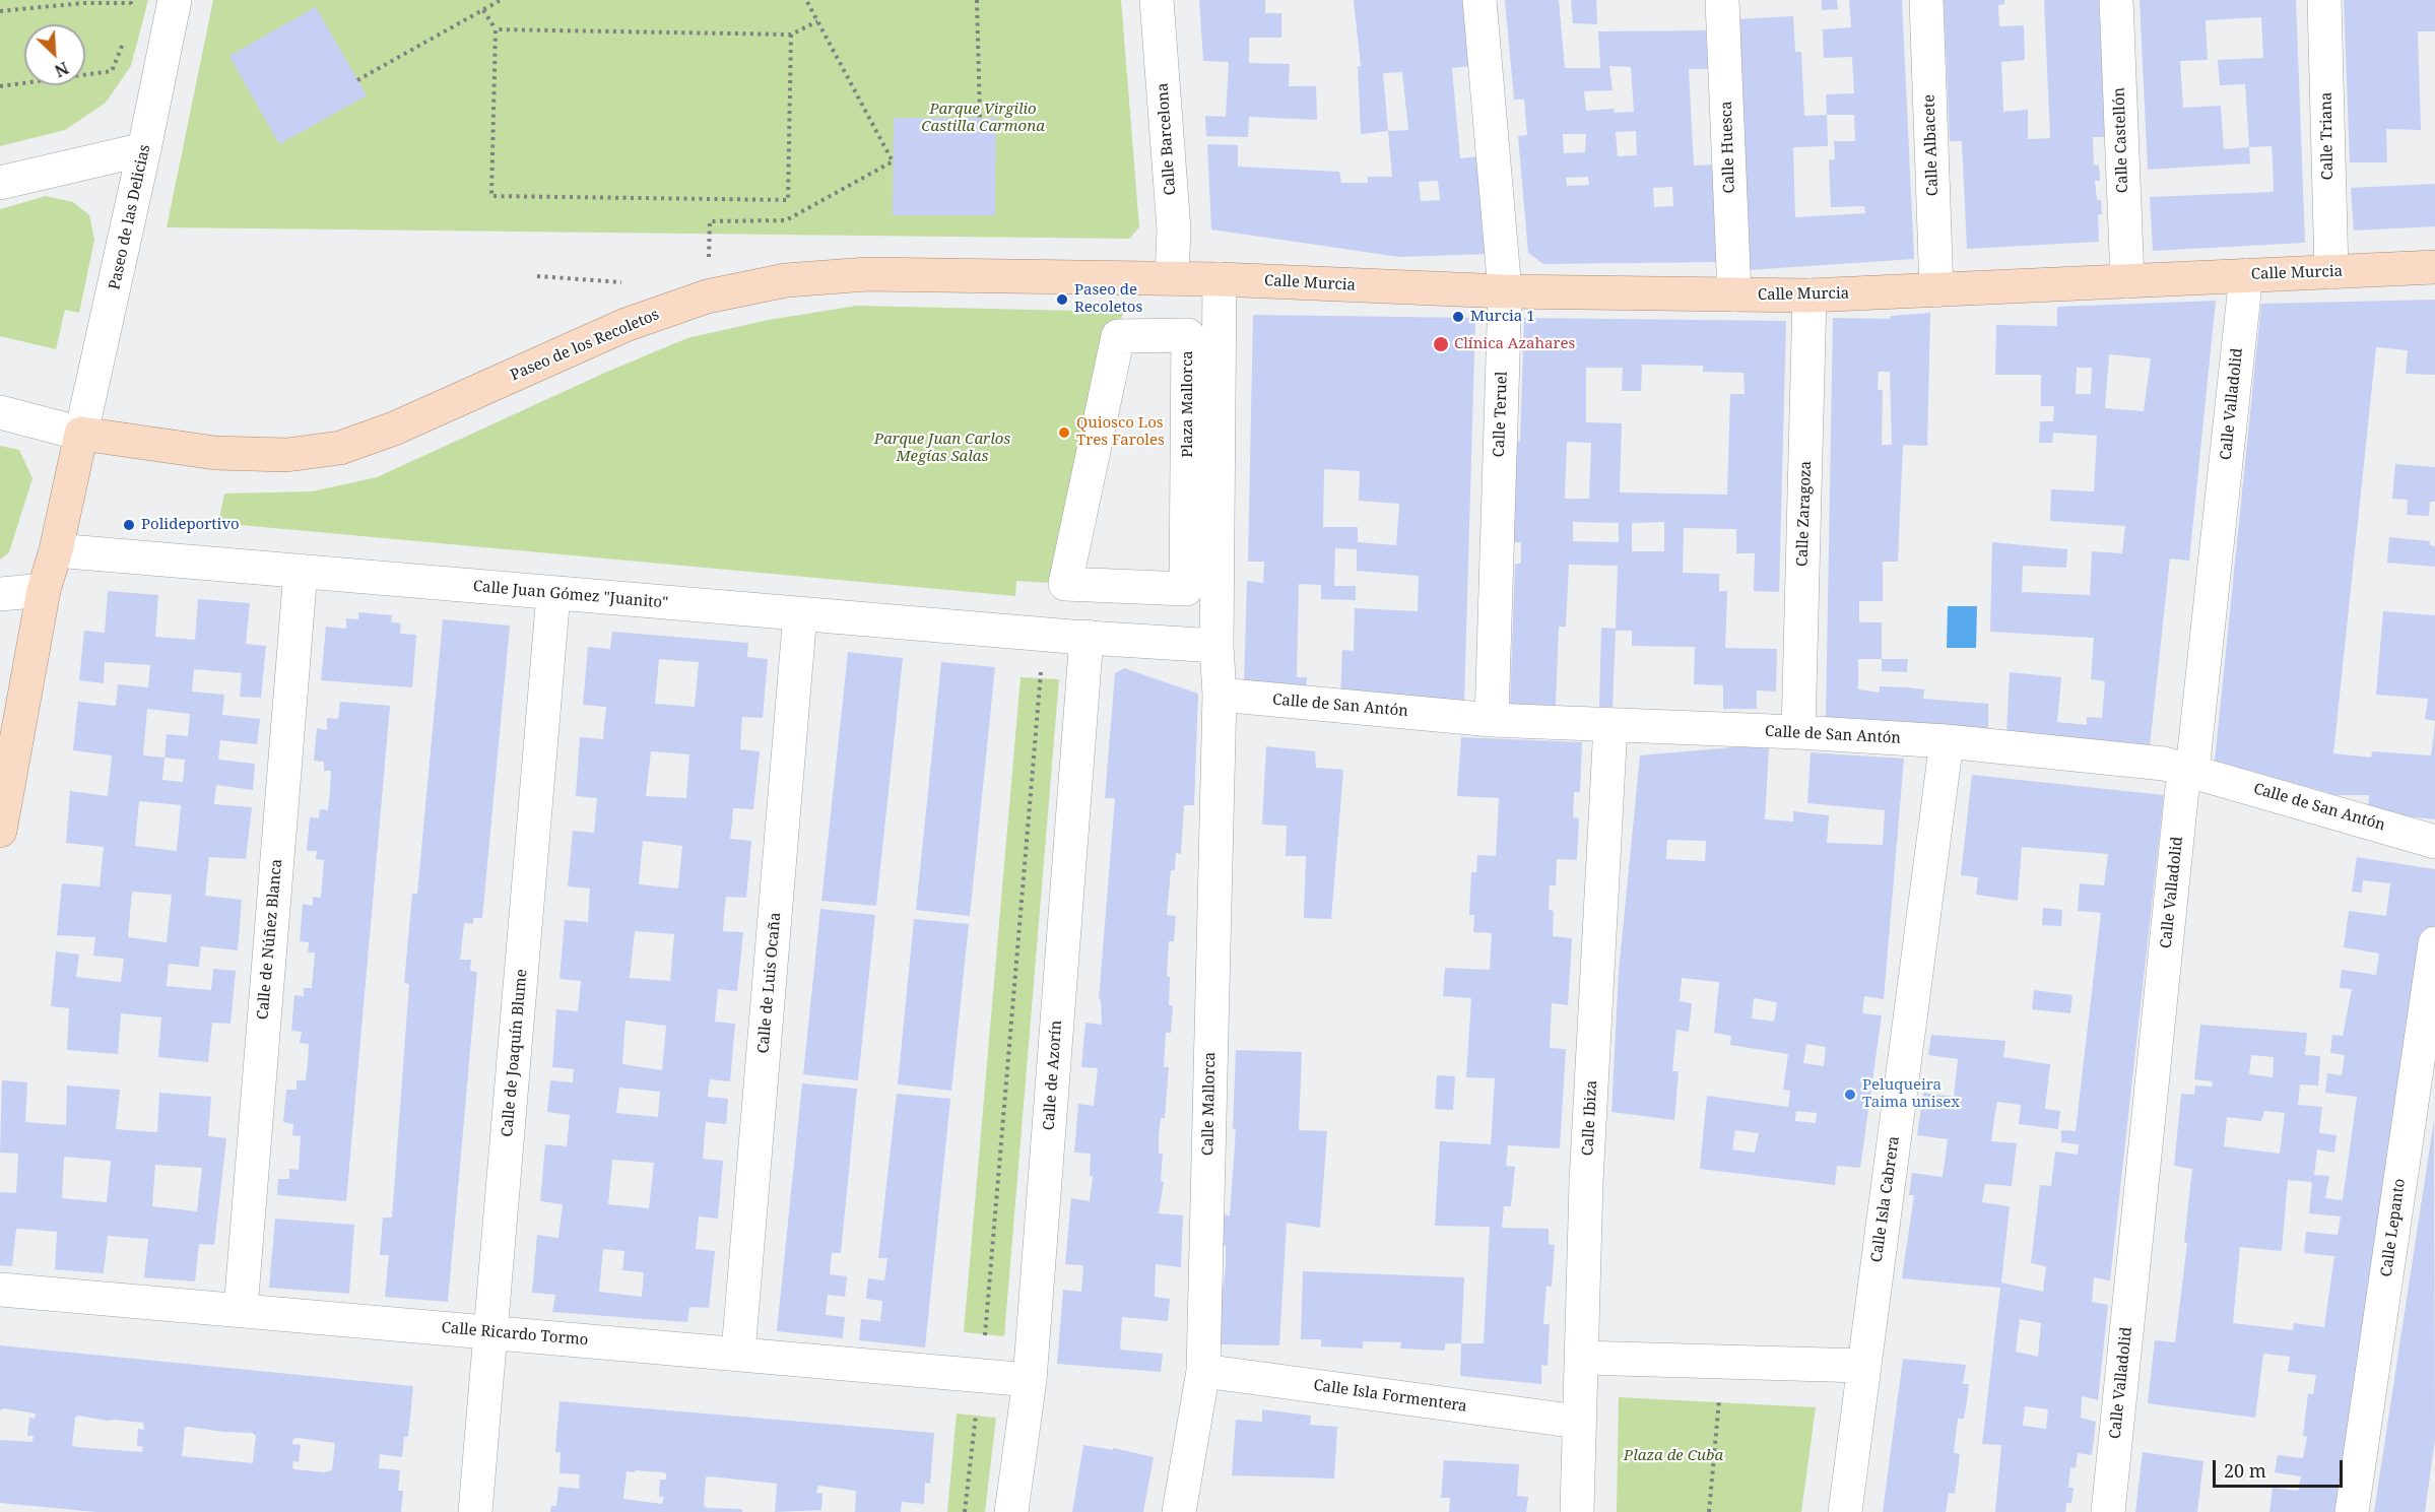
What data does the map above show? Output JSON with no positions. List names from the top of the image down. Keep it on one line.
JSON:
{"streets":{"main road":["Calle Murcia","Paseo de los Recoletos"],"street":["Calle Triana","Calle Barcelona","Calle Castellón","Calle Albacete","Calle Huesca","Paseo de las Delicias","Plaza Mallorca","Calle Valladolid","Calle Teruel","Calle Zaragoza","Calle Juan Gómez \"Juanito\"","Calle de San Antón","Calle de Núñez Blanca","Calle de Luis Ocaña","Calle de Joaquín Blume","Calle de Azorín","Calle Mallorca","Calle Ibiza","Calle Isla Cabrera","Calle Lepanto","Calle Ricardo Tormo","Calle Isla Formentera"]},"crossings":[["Calle Triana","Calle Murcia"],["Calle Barcelona","Calle Murcia"],["Calle Barcelona","Paseo de los Recoletos"],["Calle Castellón","Calle Murcia"],["Calle Albacete","Calle Murcia"],["Calle Huesca","Calle Murcia"],["Paseo de las Delicias","Paseo de los Recoletos"],["Calle Murcia","Paseo de los Recoletos"],["Calle Murcia","Plaza Mallorca"],["Calle Murcia","Calle Valladolid"],["Calle Murcia","Calle Teruel"],["Calle Murcia","Calle Zaragoza"],["Plaza Mallorca","Calle de San Antón"],["Plaza Mallorca","Calle Mallorca"],["Calle Valladolid","Calle de San Antón"],["Calle Teruel","Calle de San Antón"],["Calle Zaragoza","Calle de San Antón"],["Calle Juan Gómez \"Juanito\"","Calle de Núñez Blanca"],["Calle Juan Gómez \"Juanito\"","Calle de Luis Ocaña"],["Calle Juan Gómez \"Juanito\"","Calle de Joaquín Blume"],["Calle Juan Gómez \"Juanito\"","Calle de Azorín"],["Calle de San Antón","Calle Mallorca"],["Calle de San Antón","Calle Ibiza"],["Calle de San Antón","Calle Isla Cabrera"],["Calle de Núñez Blanca","Calle Ricardo Tormo"],["Calle de Luis Ocaña","Calle Ricardo Tormo"],["Calle de Joaquín Blume","Calle Ricardo Tormo"],["Calle de Azorín","Calle Ricardo Tormo"],["Calle Mallorca","Calle Isla Formentera"],["Calle Ibiza","Calle Isla Formentera"]],"parks":["Parque Virgilio Castilla Carmona","Parque Juan Carlos Megías Salas","Plaza de Cuba"],"places":["Paseo de Recoletos","Murcia 1","Clínica Azahares","Quiosco Los Tres Faroles","Polideportivo","Peluqueira Taima unisex"],"scale_bar":"20 m","north":"bottom right"}
